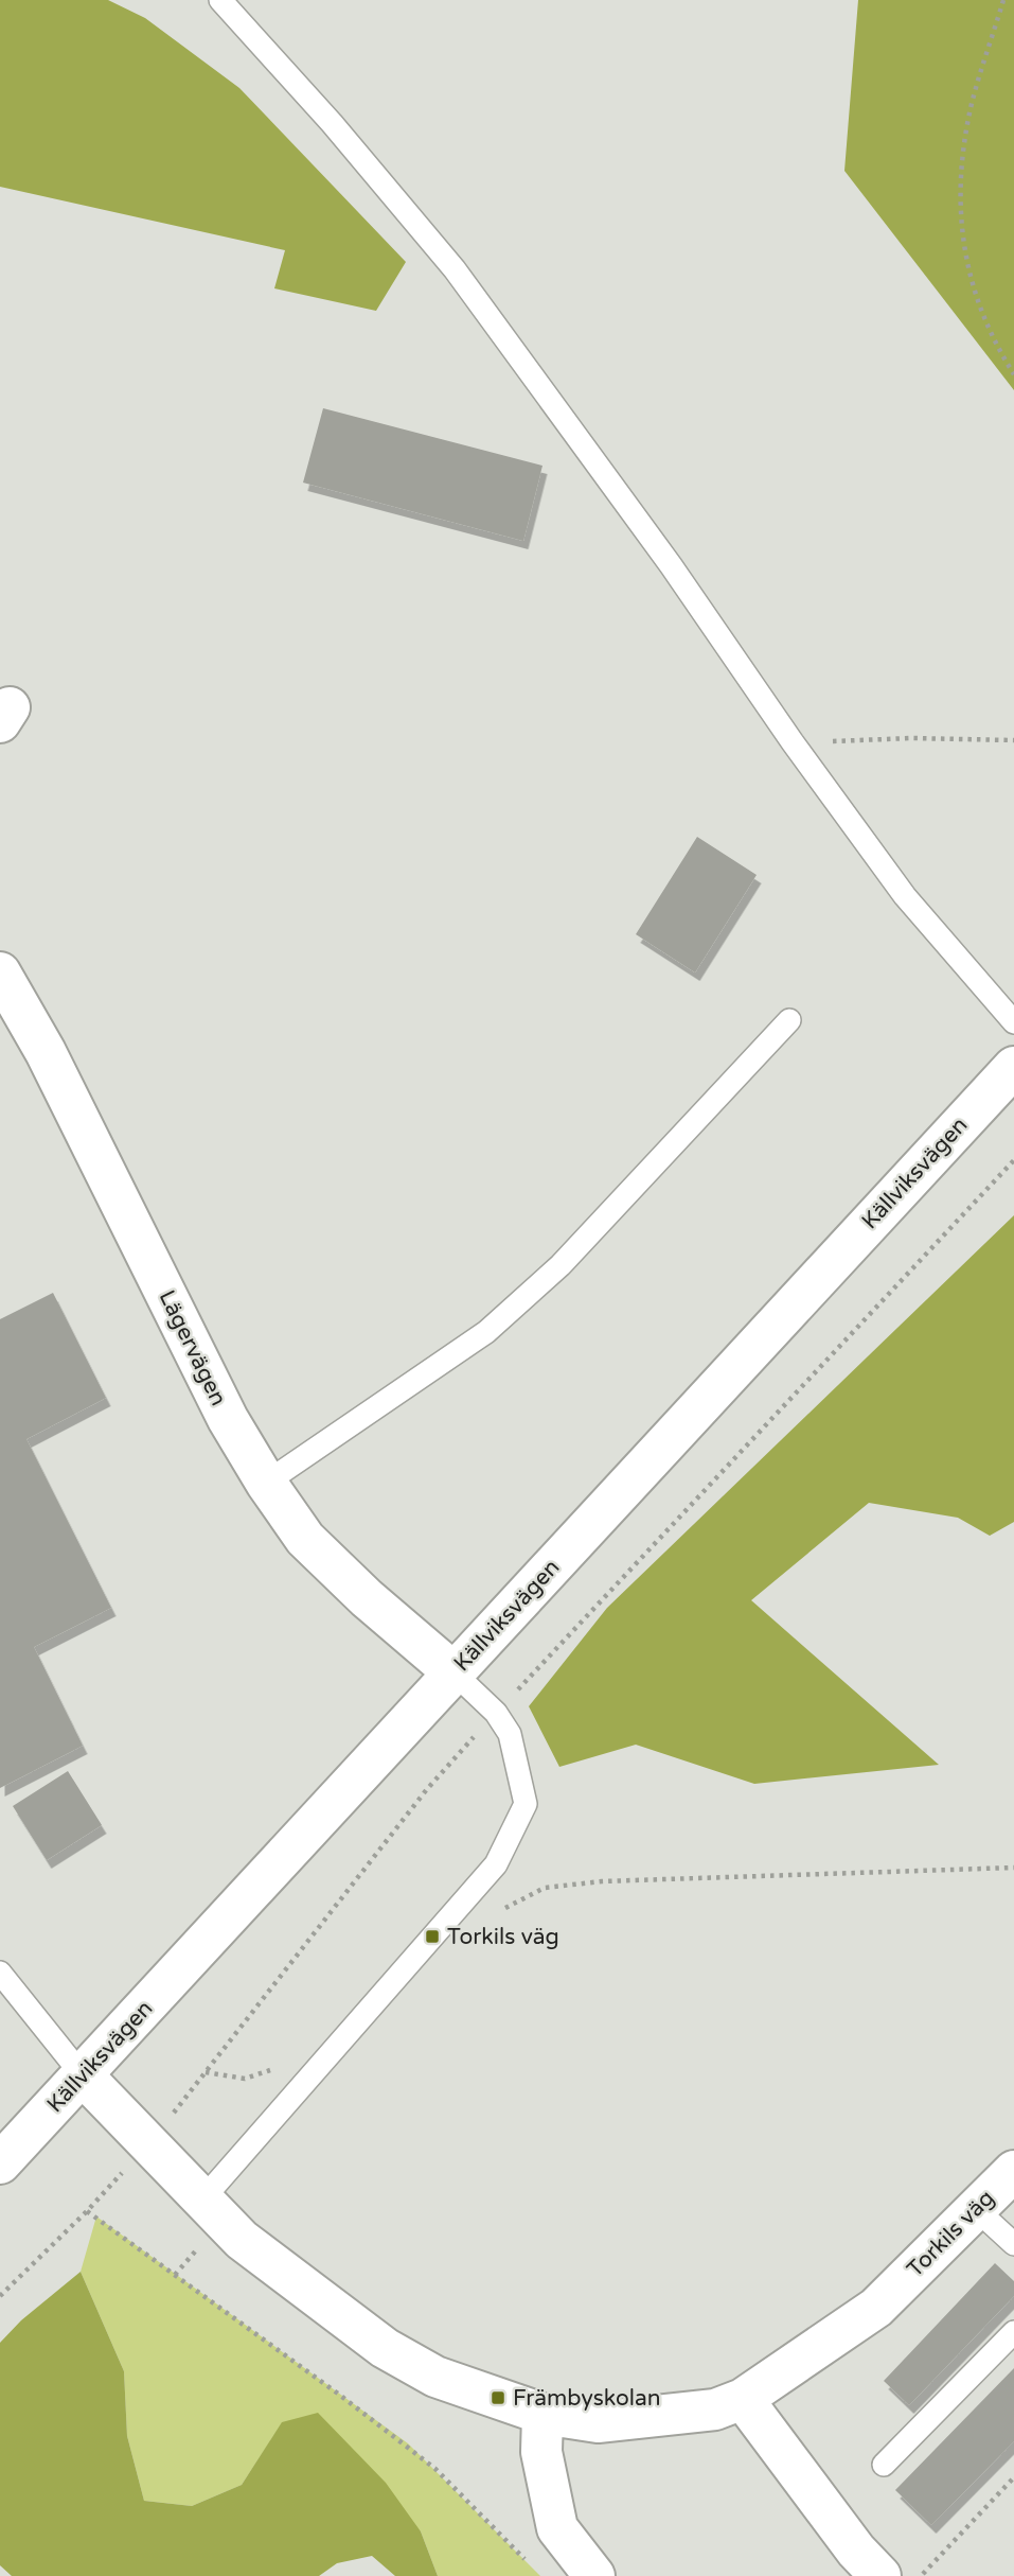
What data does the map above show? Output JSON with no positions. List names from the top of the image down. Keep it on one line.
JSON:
{"streets":{"street":["Källviksvägen","Lägervägen","Torkils väg"]},"crossings":[["Källviksvägen","Lägervägen"],["Källviksvägen","Torkils väg"]],"places":{"transit":["Torkils väg","Främbyskolan"]}}
